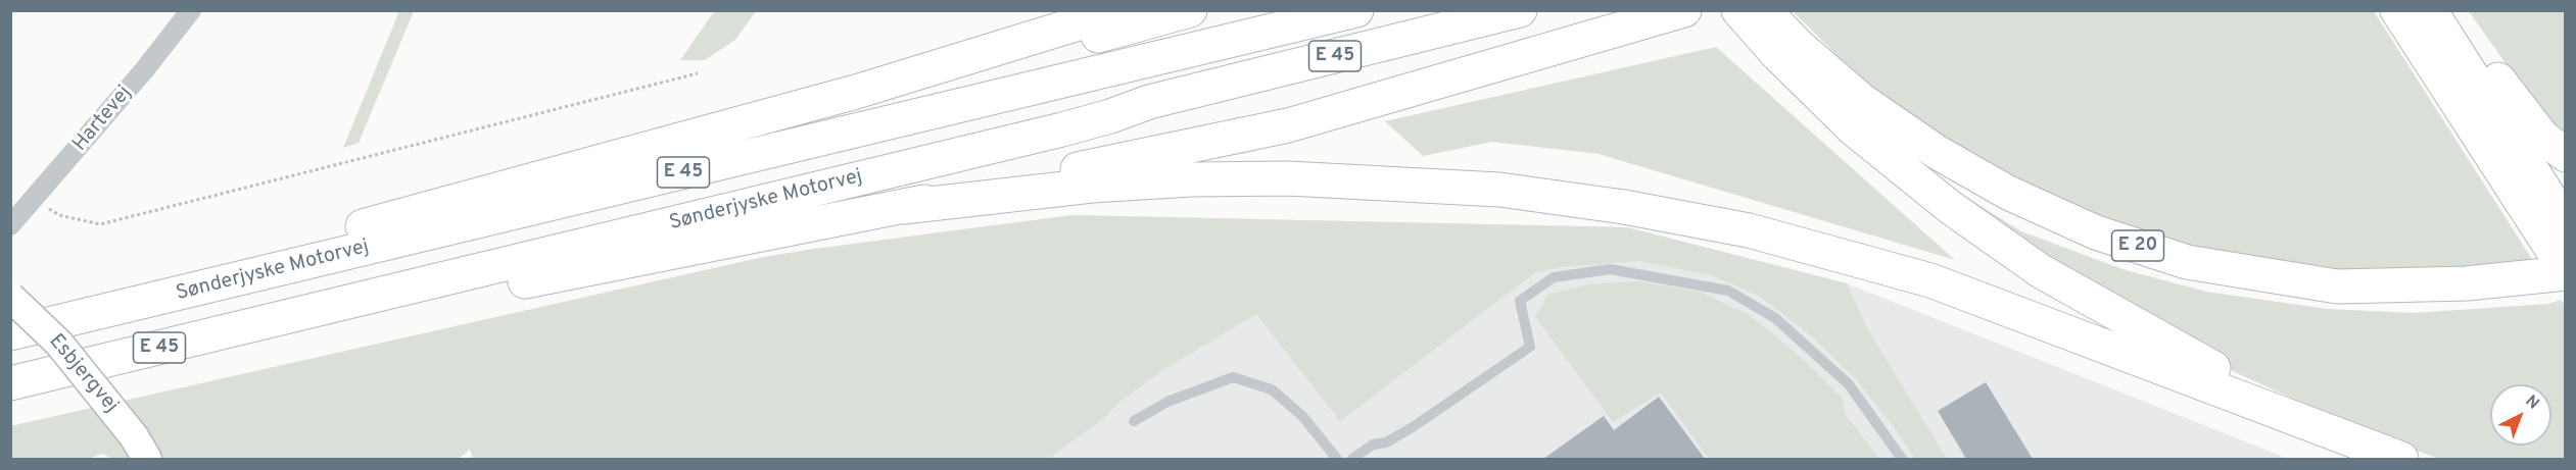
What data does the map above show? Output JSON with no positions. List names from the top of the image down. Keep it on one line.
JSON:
{"streets":{"highway":["E 45","Sønderjyske Motorvej","E 20"],"main road":["Esbjergvej"],"street":["Hartevej"]},"north":"top right"}
